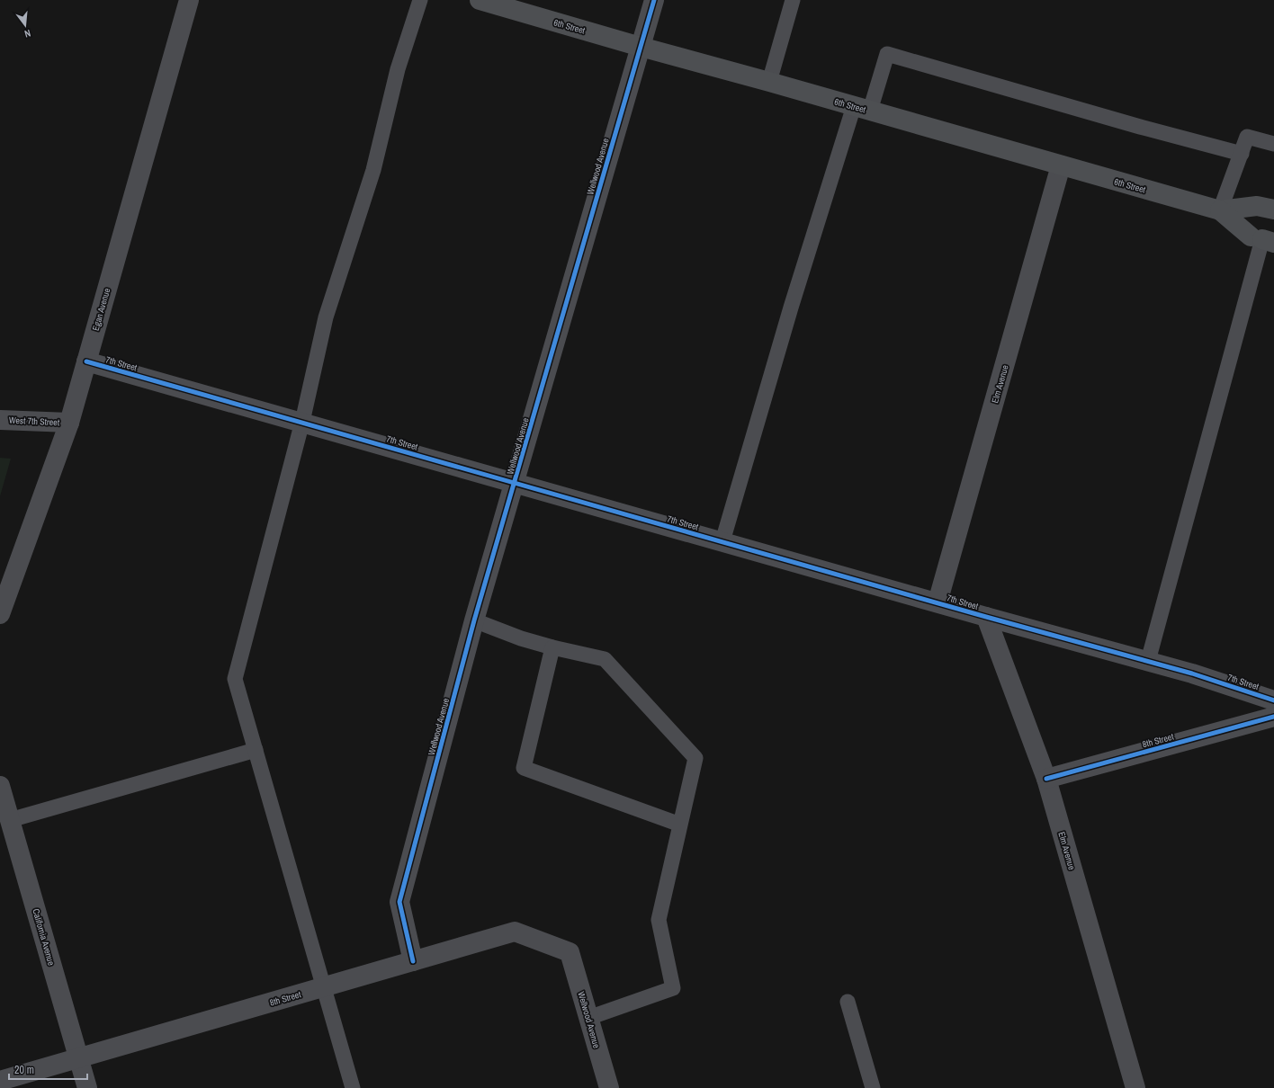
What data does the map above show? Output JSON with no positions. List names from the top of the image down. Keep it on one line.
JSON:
{"streets":{"main road":["6th Street"],"street":["Wellwood Avenue","Egan Avenue","7th Street","Elm Avenue","West 7th Street","8th Street","California Avenue"]},"crossings":[["6th Street","Wellwood Avenue"],["6th Street","Elm Avenue"],["Wellwood Avenue","7th Street"],["Wellwood Avenue","8th Street"],["Egan Avenue","7th Street"],["Egan Avenue","West 7th Street"],["7th Street","Elm Avenue"],["Elm Avenue","8th Street"],["8th Street","California Avenue"]],"scale_bar":"20 m","north":"bottom"}
